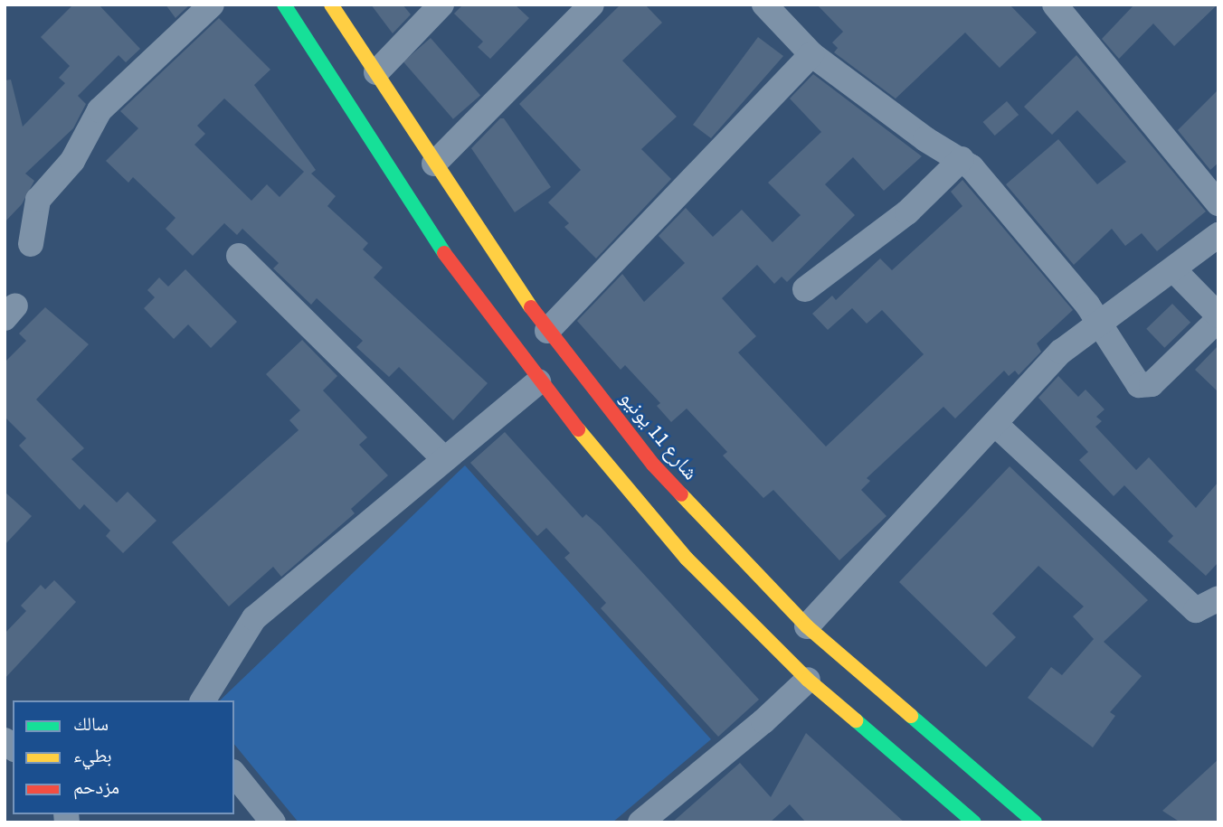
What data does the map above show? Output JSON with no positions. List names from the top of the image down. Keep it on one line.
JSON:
{"streets":{"highway":["شارع 11 يونيو"]},"legend":["سالك","بطيء","مزدحم"]}
